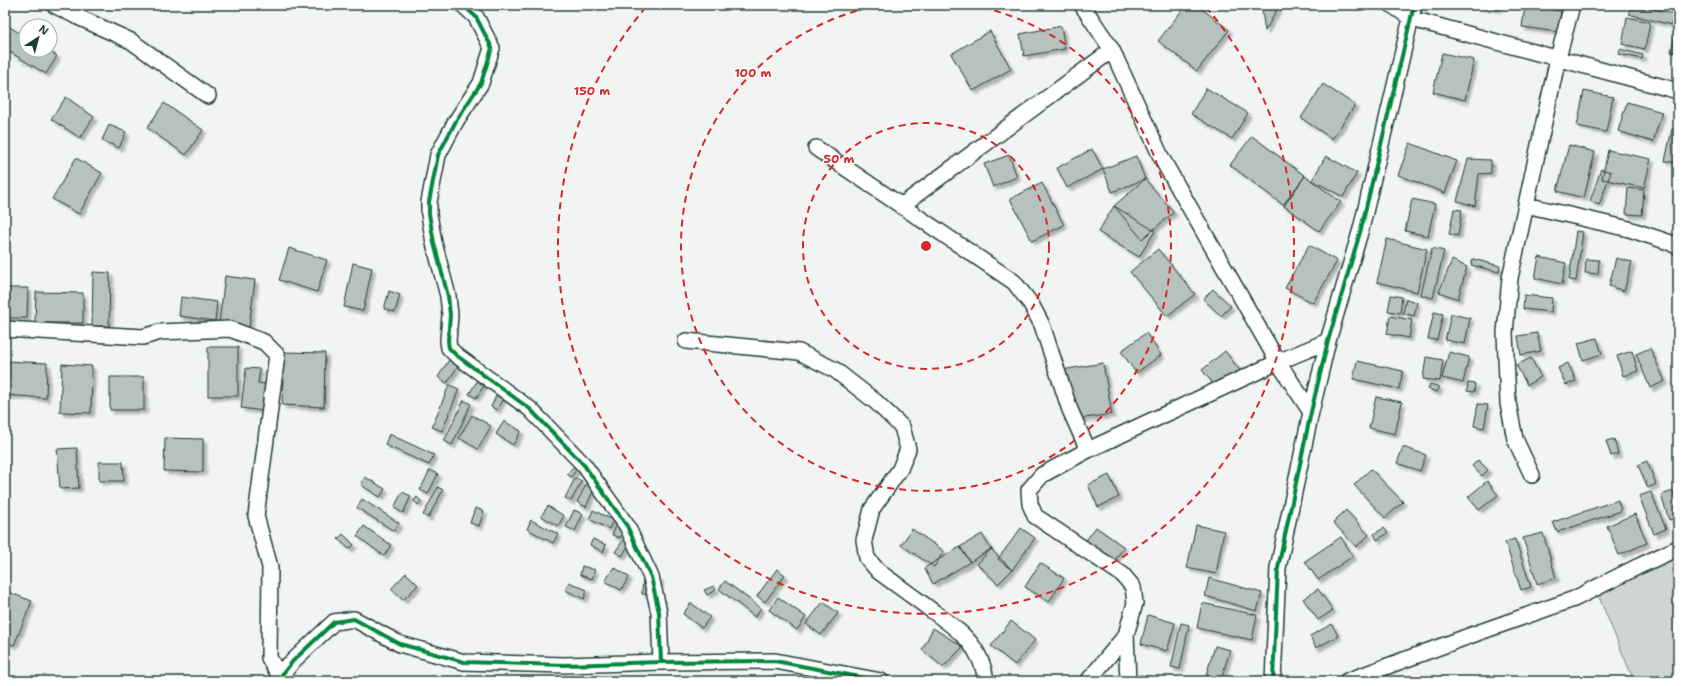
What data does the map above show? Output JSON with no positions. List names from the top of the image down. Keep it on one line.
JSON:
{"north":"top right","rings":["100 m","150 m","50 m"]}
